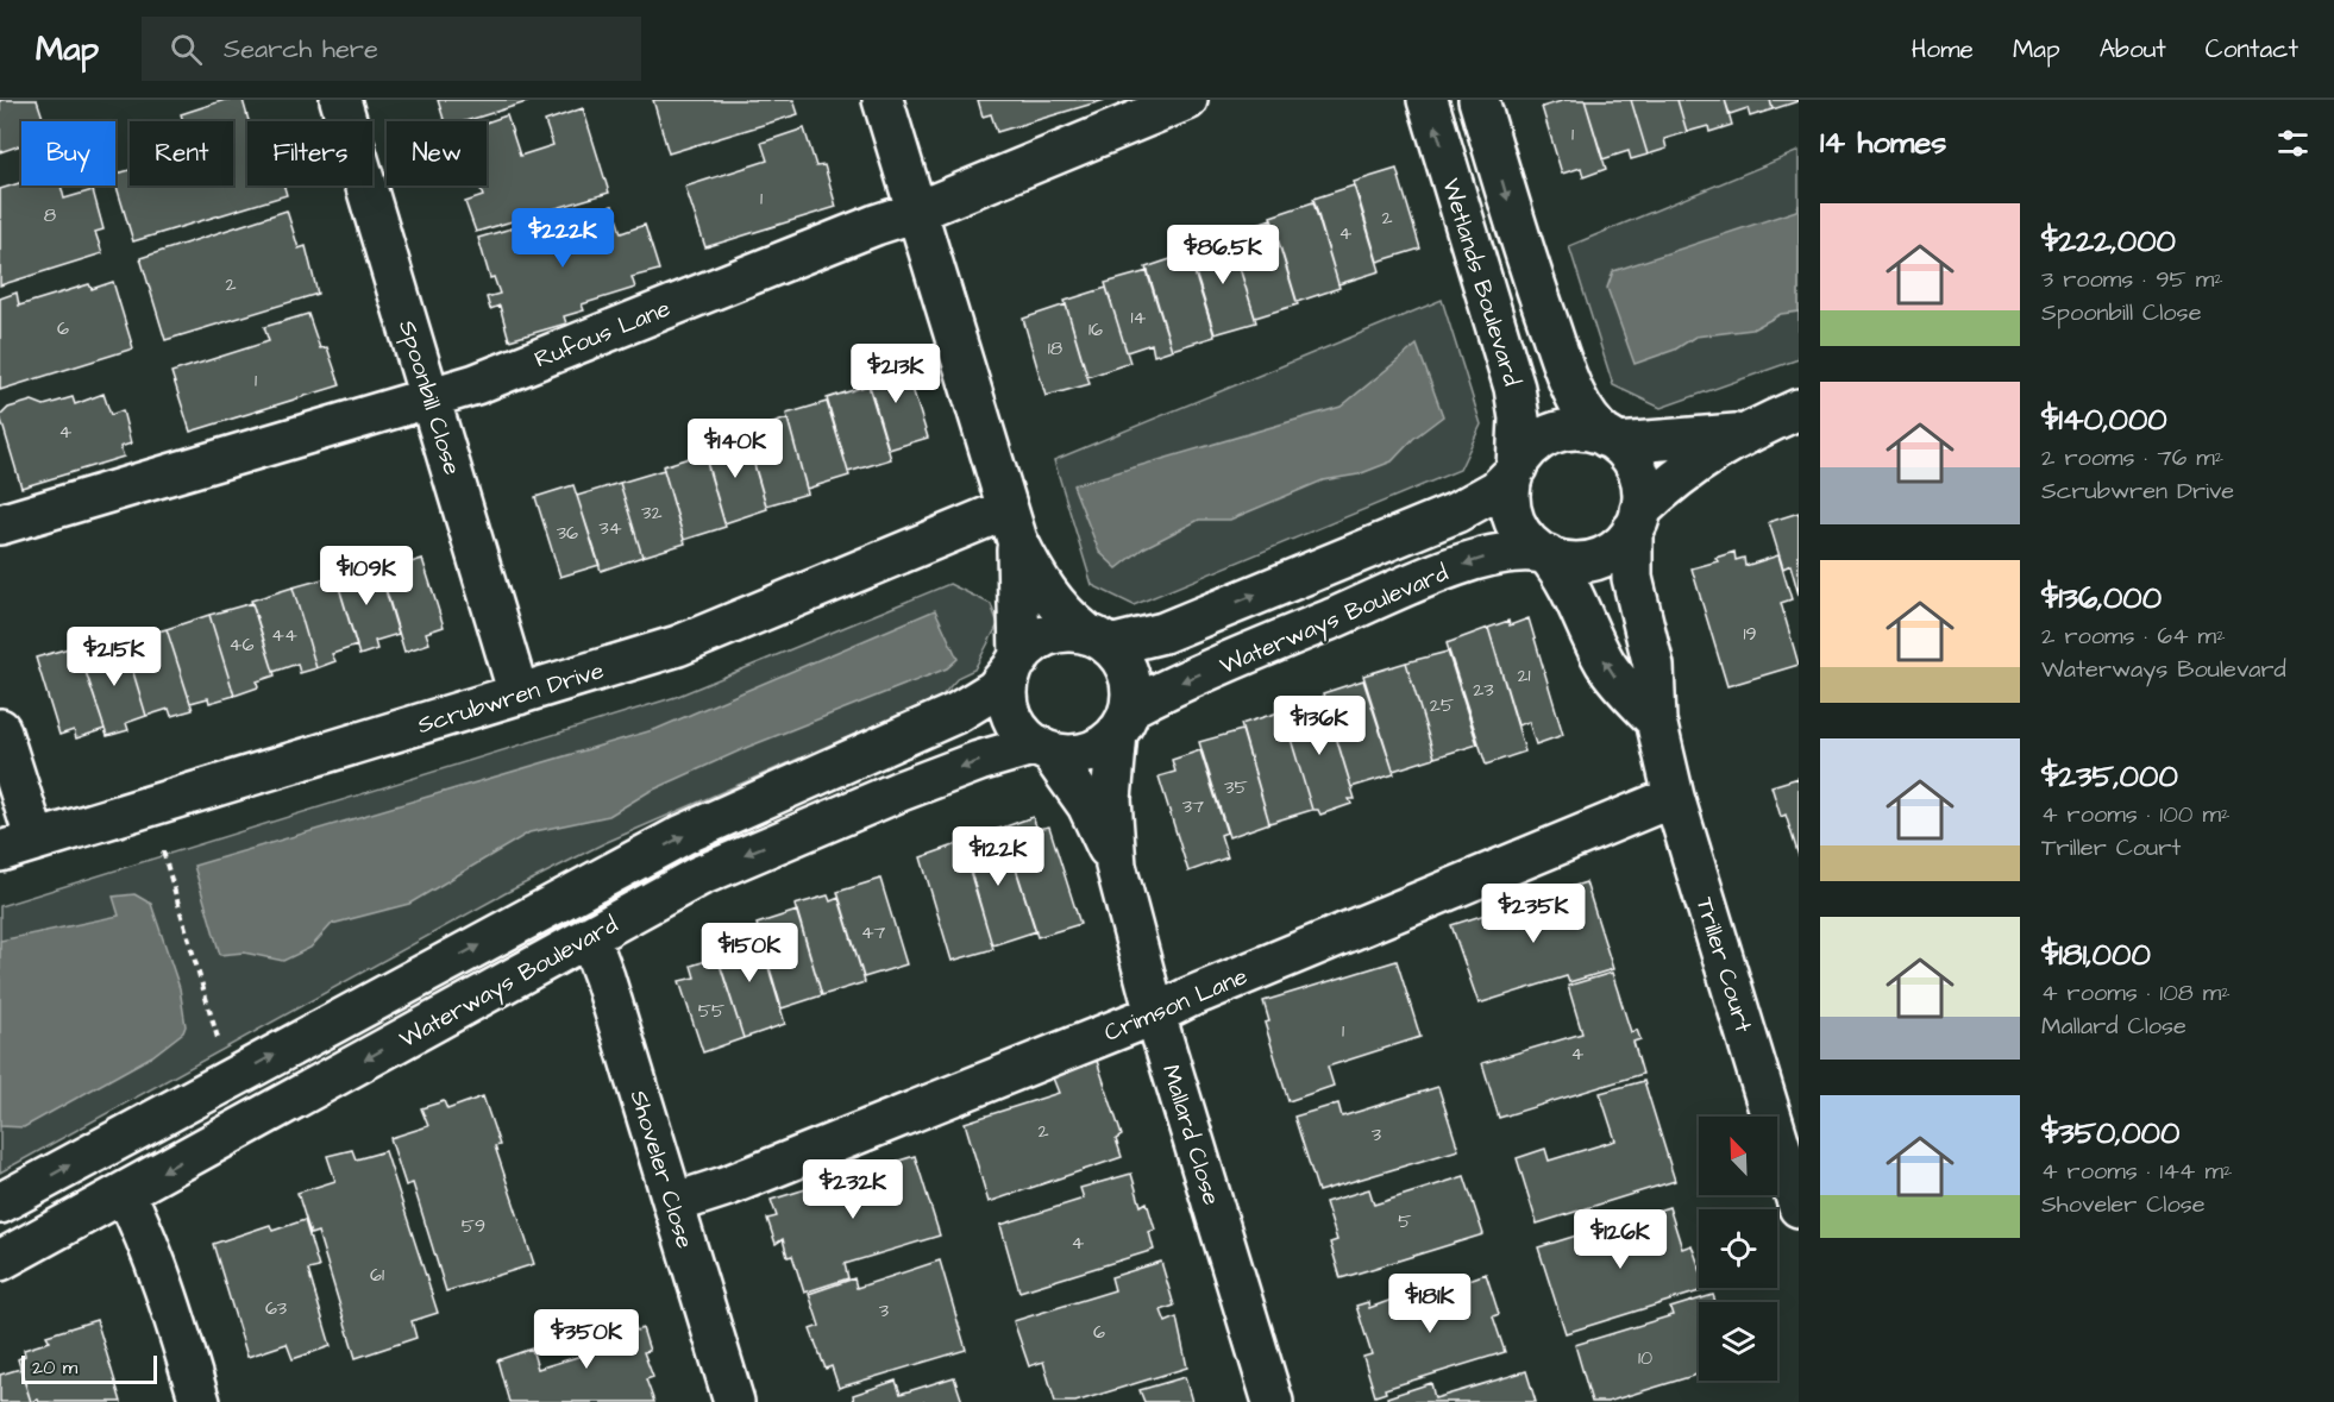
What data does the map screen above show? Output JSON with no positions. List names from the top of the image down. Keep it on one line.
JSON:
{"streets":{"street":["Wetlands Boulevard","Rufous Lane","Spoonbill Close","Waterways Boulevard","Scrubwren Drive","Triller Court","Crimson Lane","Mallard Close","Shoveler Close"]},"crossings":[["Wetlands Boulevard","Waterways Boulevard"],["Wetlands Boulevard","Triller Court"],["Rufous Lane","Spoonbill Close"],["Spoonbill Close","Scrubwren Drive"],["Waterways Boulevard","Triller Court"],["Waterways Boulevard","Mallard Close"],["Waterways Boulevard","Shoveler Close"],["Triller Court","Crimson Lane"],["Crimson Lane","Mallard Close"],["Crimson Lane","Shoveler Close"]],"house_numbers":["1","1","8","2","4","2","14","6","16","18","1","4","32","34","36","19","44","46","21","23","25","35","37","47","55","1","4","2","3","5","59","4","61","63","3","6","10"],"scale_bar":"20 m","north":"top left","page":{"header":"Map","search":"Search here","nav":["Home","Map","About","Contact"],"heading":"14 homes","chip":["Buy","Rent","Filters","New"],"list":[{"name":"$222,000","note":"3 rooms · 95 m² · Spoonbill Close"},{"name":"$140,000","note":"2 rooms · 76 m² · Scrubwren Drive"},{"name":"$136,000","note":"2 rooms · 64 m² · Waterways Boulevard"},{"name":"$235,000","note":"4 rooms · 100 m² · Triller Court"},{"name":"$181,000","note":"4 rooms · 108 m² · Mallard Close"},{"name":"$350,000","note":"4 rooms · 144 m² · Shoveler Close"}],"price":["$222K","$86.5K","$213K","$140K","$109K","$215K","$136K","$122K","$235K","$150K","$232K","$126K","$181K","$350K"],"scale":"20 m"}}
